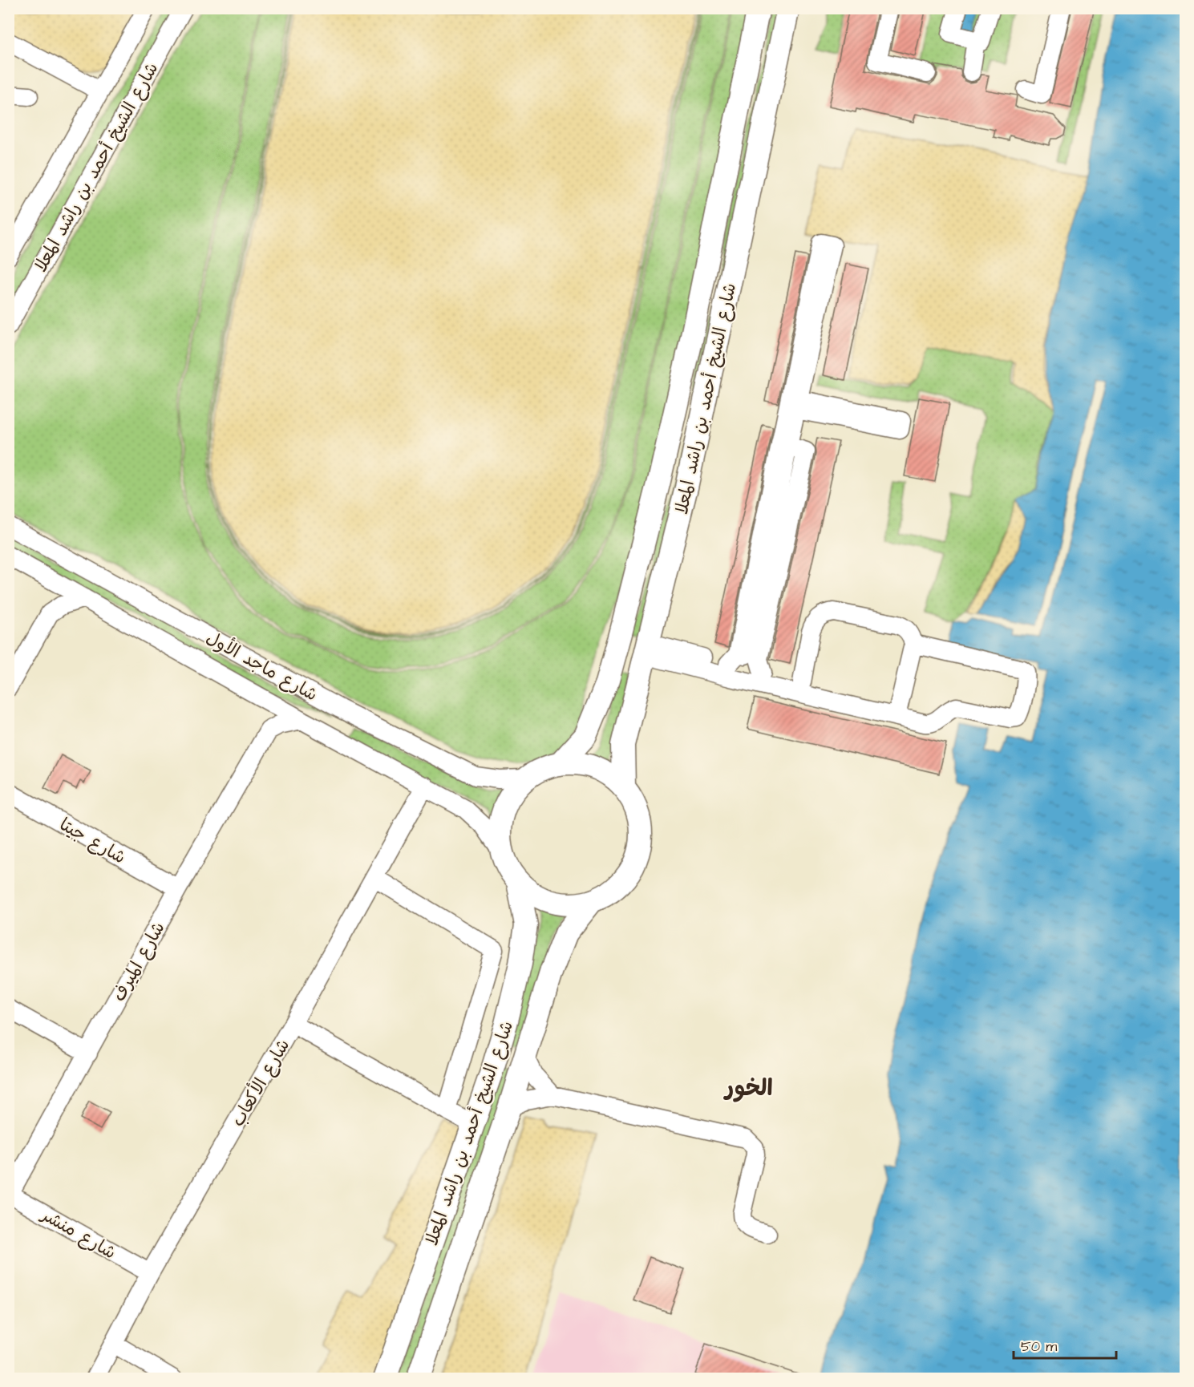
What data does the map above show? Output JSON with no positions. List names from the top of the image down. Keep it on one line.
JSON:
{"streets":{"main road":["شارع الشيخ أحمد بن راشد المعلا"],"street":["شارع ماجد الأول","شارع جيتا","شارع الميرف","شارع الأكعاب","شارع منشر"]},"crossings":[["شارع الشيخ أحمد بن راشد المعلا","شارع ماجد الأول"],["شارع ماجد الأول","شارع الأكعاب"],["شارع جيتا","شارع الميرف"],["شارع الميرف","شارع منشر"],["شارع الأكعاب","شارع منشر"]],"districts":["الخور"],"scale_bar":"50 m"}
